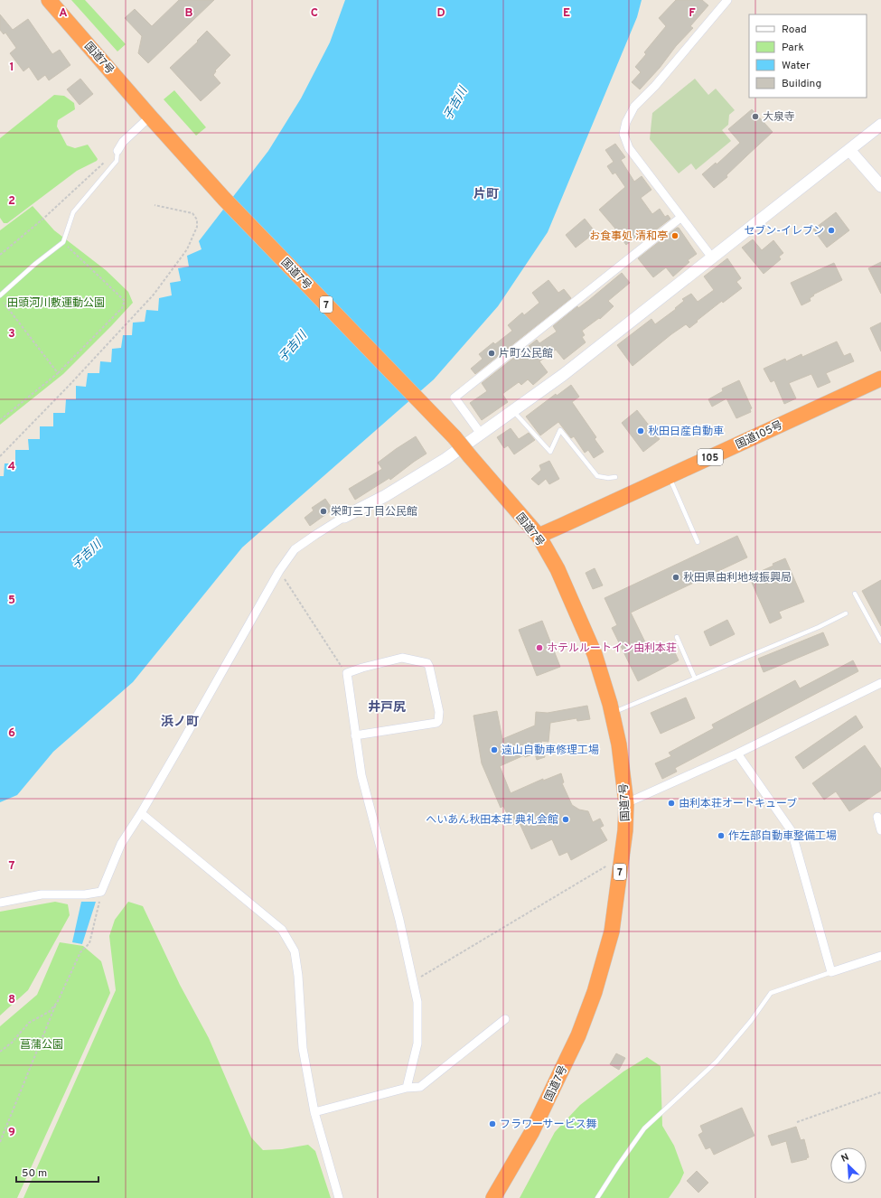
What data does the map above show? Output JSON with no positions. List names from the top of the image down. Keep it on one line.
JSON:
{"streets":{"highway":["国道7号","7","国道105号","105"]},"crossings":[["国道7号","国道105号"]],"districts":["片町","井戸尻","浜ノ町"],"water":["子吉川"],"parks":["田頭河川敷運動公園","菖蒲公園"],"places":["大泉寺","セブン-イレブン","お食事処 清和亭","片町公民館","秋田日産自動車","栄町三丁目公民館","秋田県由利地域振興局","ホテルルートイン由利本荘","遠山自動車修理工場","由利本荘オートキューブ","へいあん秋田本荘 典礼会館","作左部自動車整備工場","フラワーサービス舞"],"legend":["Road","Park","Water","Building"],"scale_bar":"50 m","north":"top left","grid":{"columns":["A","B","C","D","E","F"],"rows":["1","2","3","4","5","6","7","8","9"]}}
